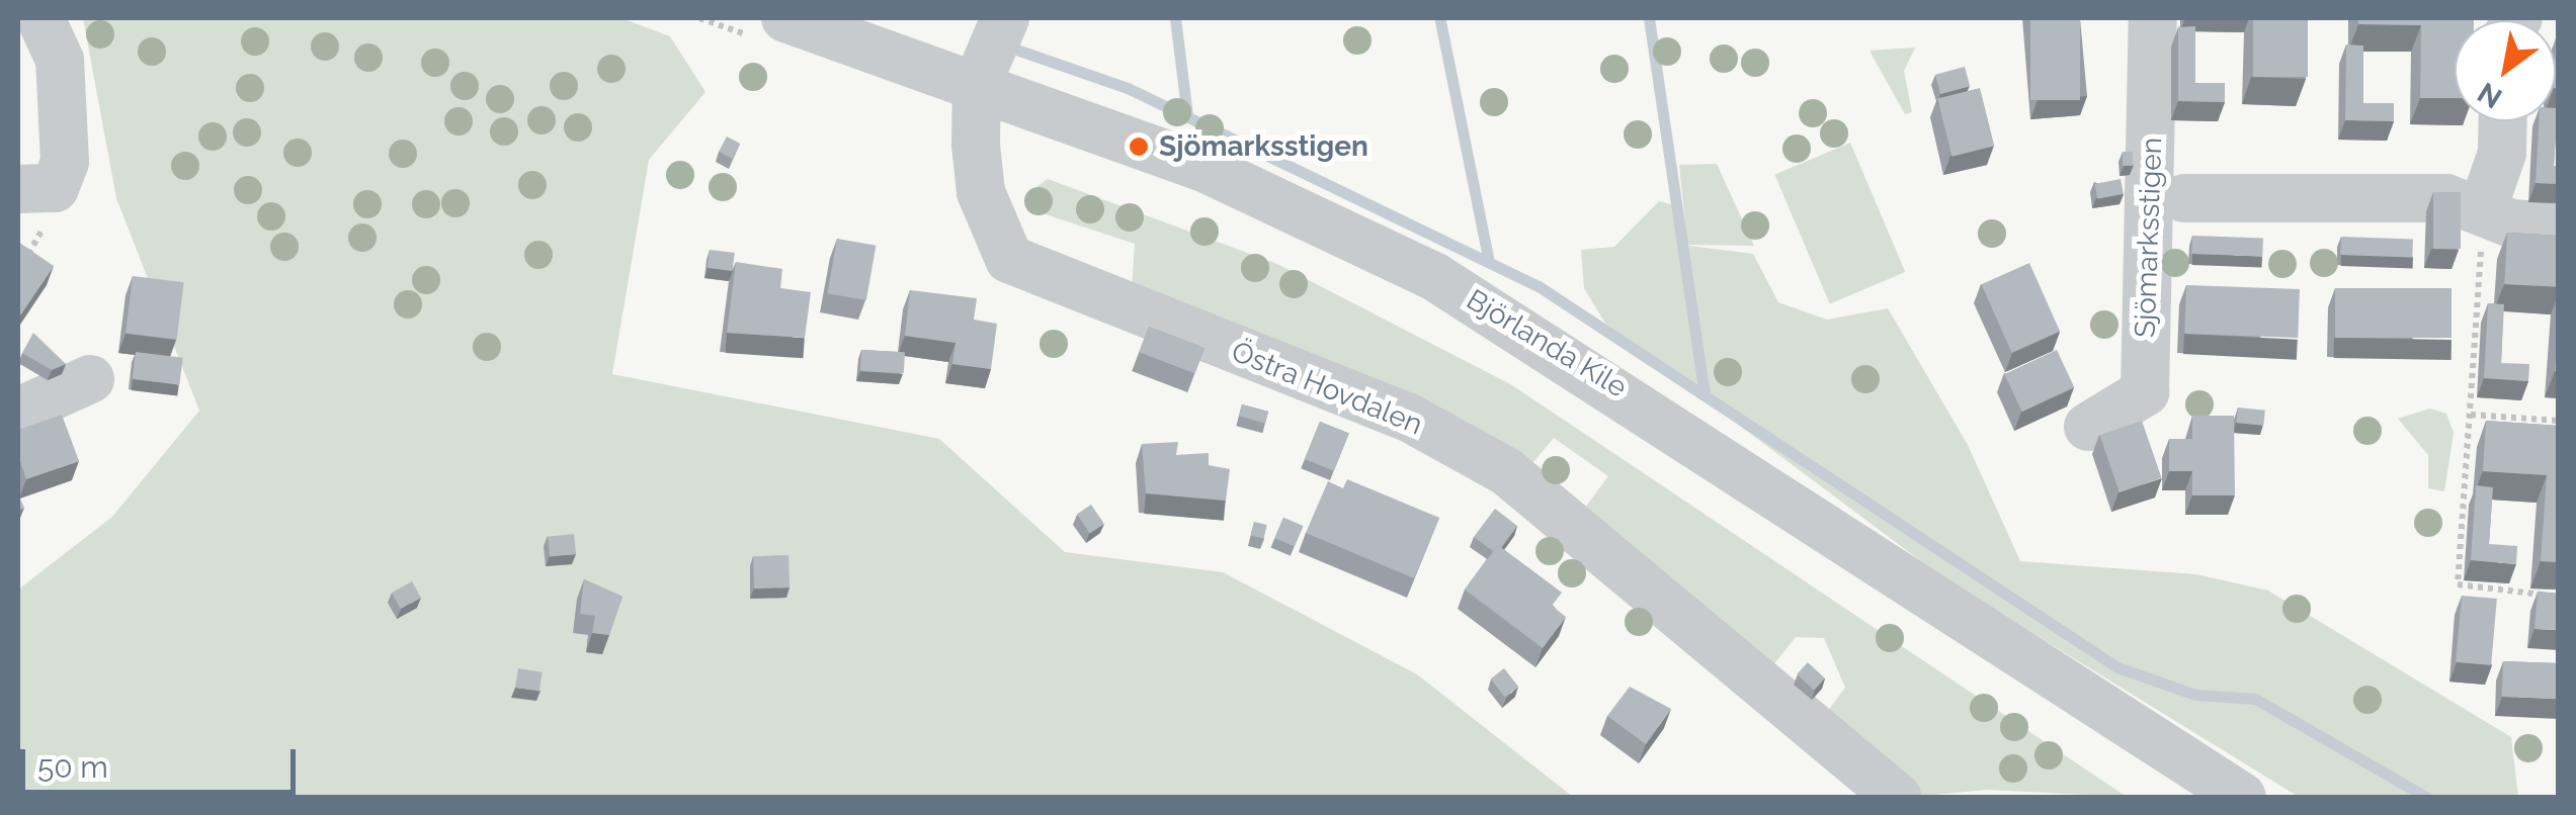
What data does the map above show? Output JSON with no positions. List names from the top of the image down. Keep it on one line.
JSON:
{"streets":{"street":["Sjömarksstigen","Björlanda Kile","Östra Hovdalen"]},"crossings":[["Björlanda Kile","Östra Hovdalen"]],"places":["Sjömarksstigen"],"scale_bar":"50 m","north":"bottom left"}
